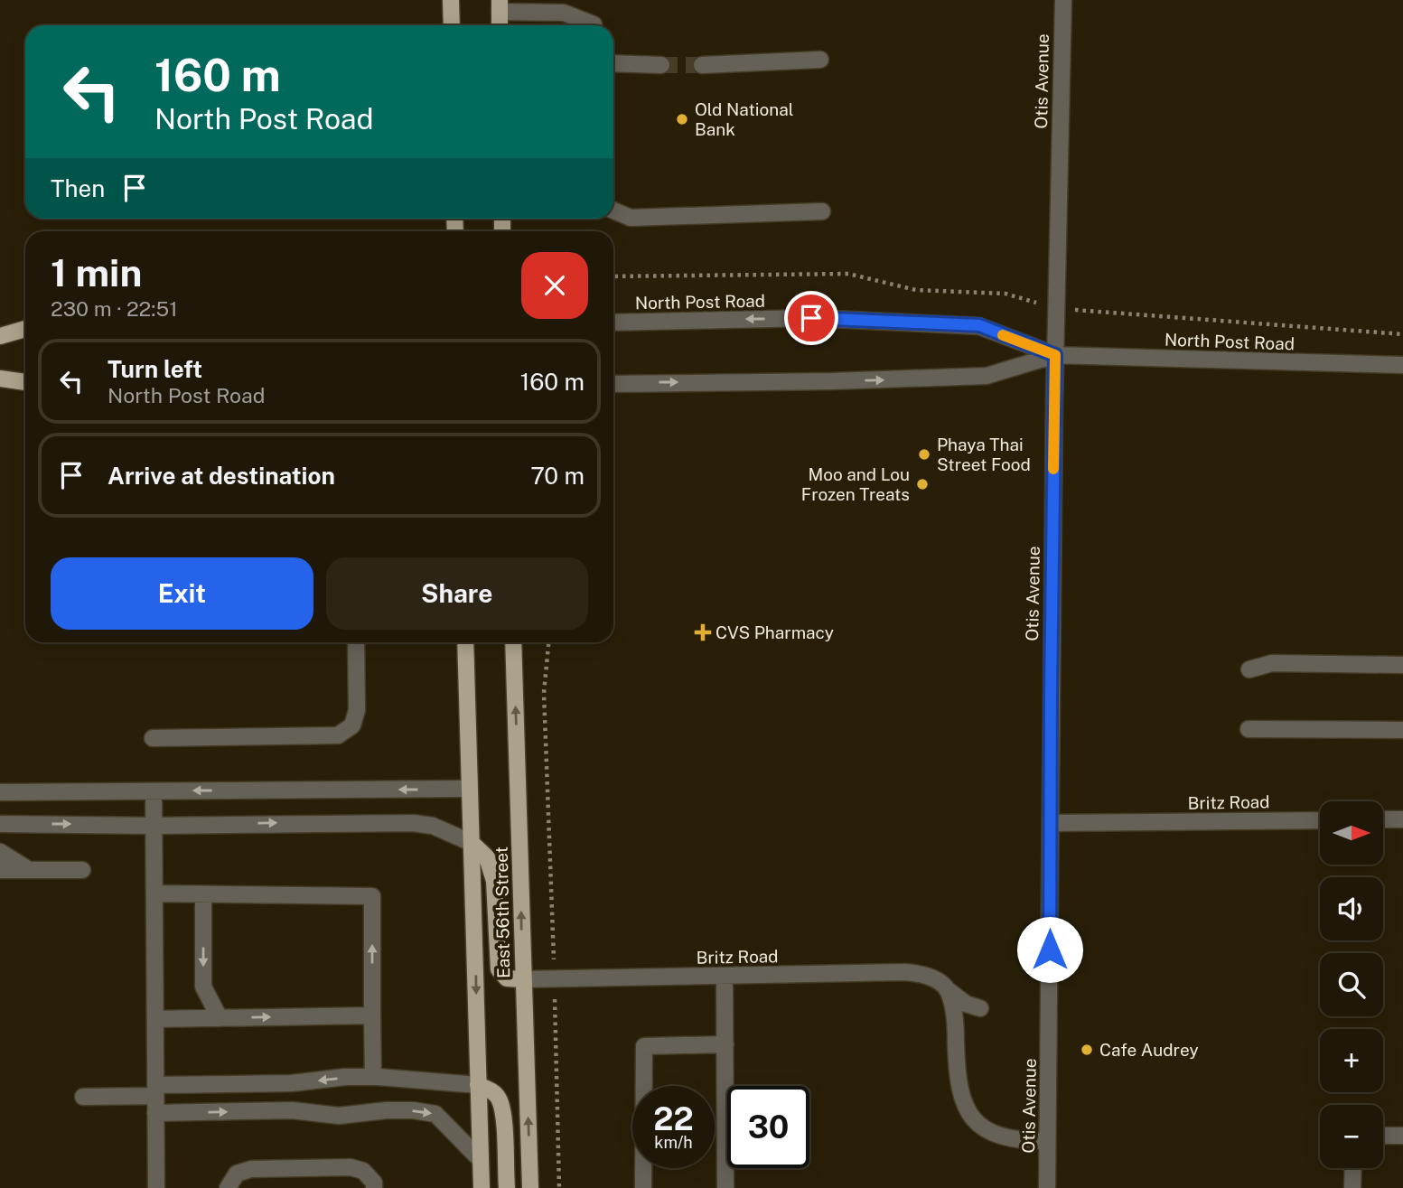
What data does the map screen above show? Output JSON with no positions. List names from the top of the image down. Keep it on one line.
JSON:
{"streets":{"main road":["East 56th Street"],"street":["Otis Avenue","North Post Road","Britz Road"]},"crossings":[["Otis Avenue","North Post Road"],["Otis Avenue","Britz Road"],["Britz Road","East 56th Street"]],"places":{"other":["Old National Bank","Phaya Thai Street Food","Moo and Lou Frozen Treats","Cafe Audrey"],"health":["CVS Pharmacy"]},"north":"right","page":{"turn":["160 m","North Post Road"],"then":"Then","heading":["1 min","230 m · 22:51"],"list":[{"name":"Turn left","note":"North Post Road","value":"160 m"},{"name":"Arrive at destination","value":"70 m"}],"buttons":["Exit","Share"],"map_buttons":["+","−"],"speed":"22 km/h","limit":"30"}}
